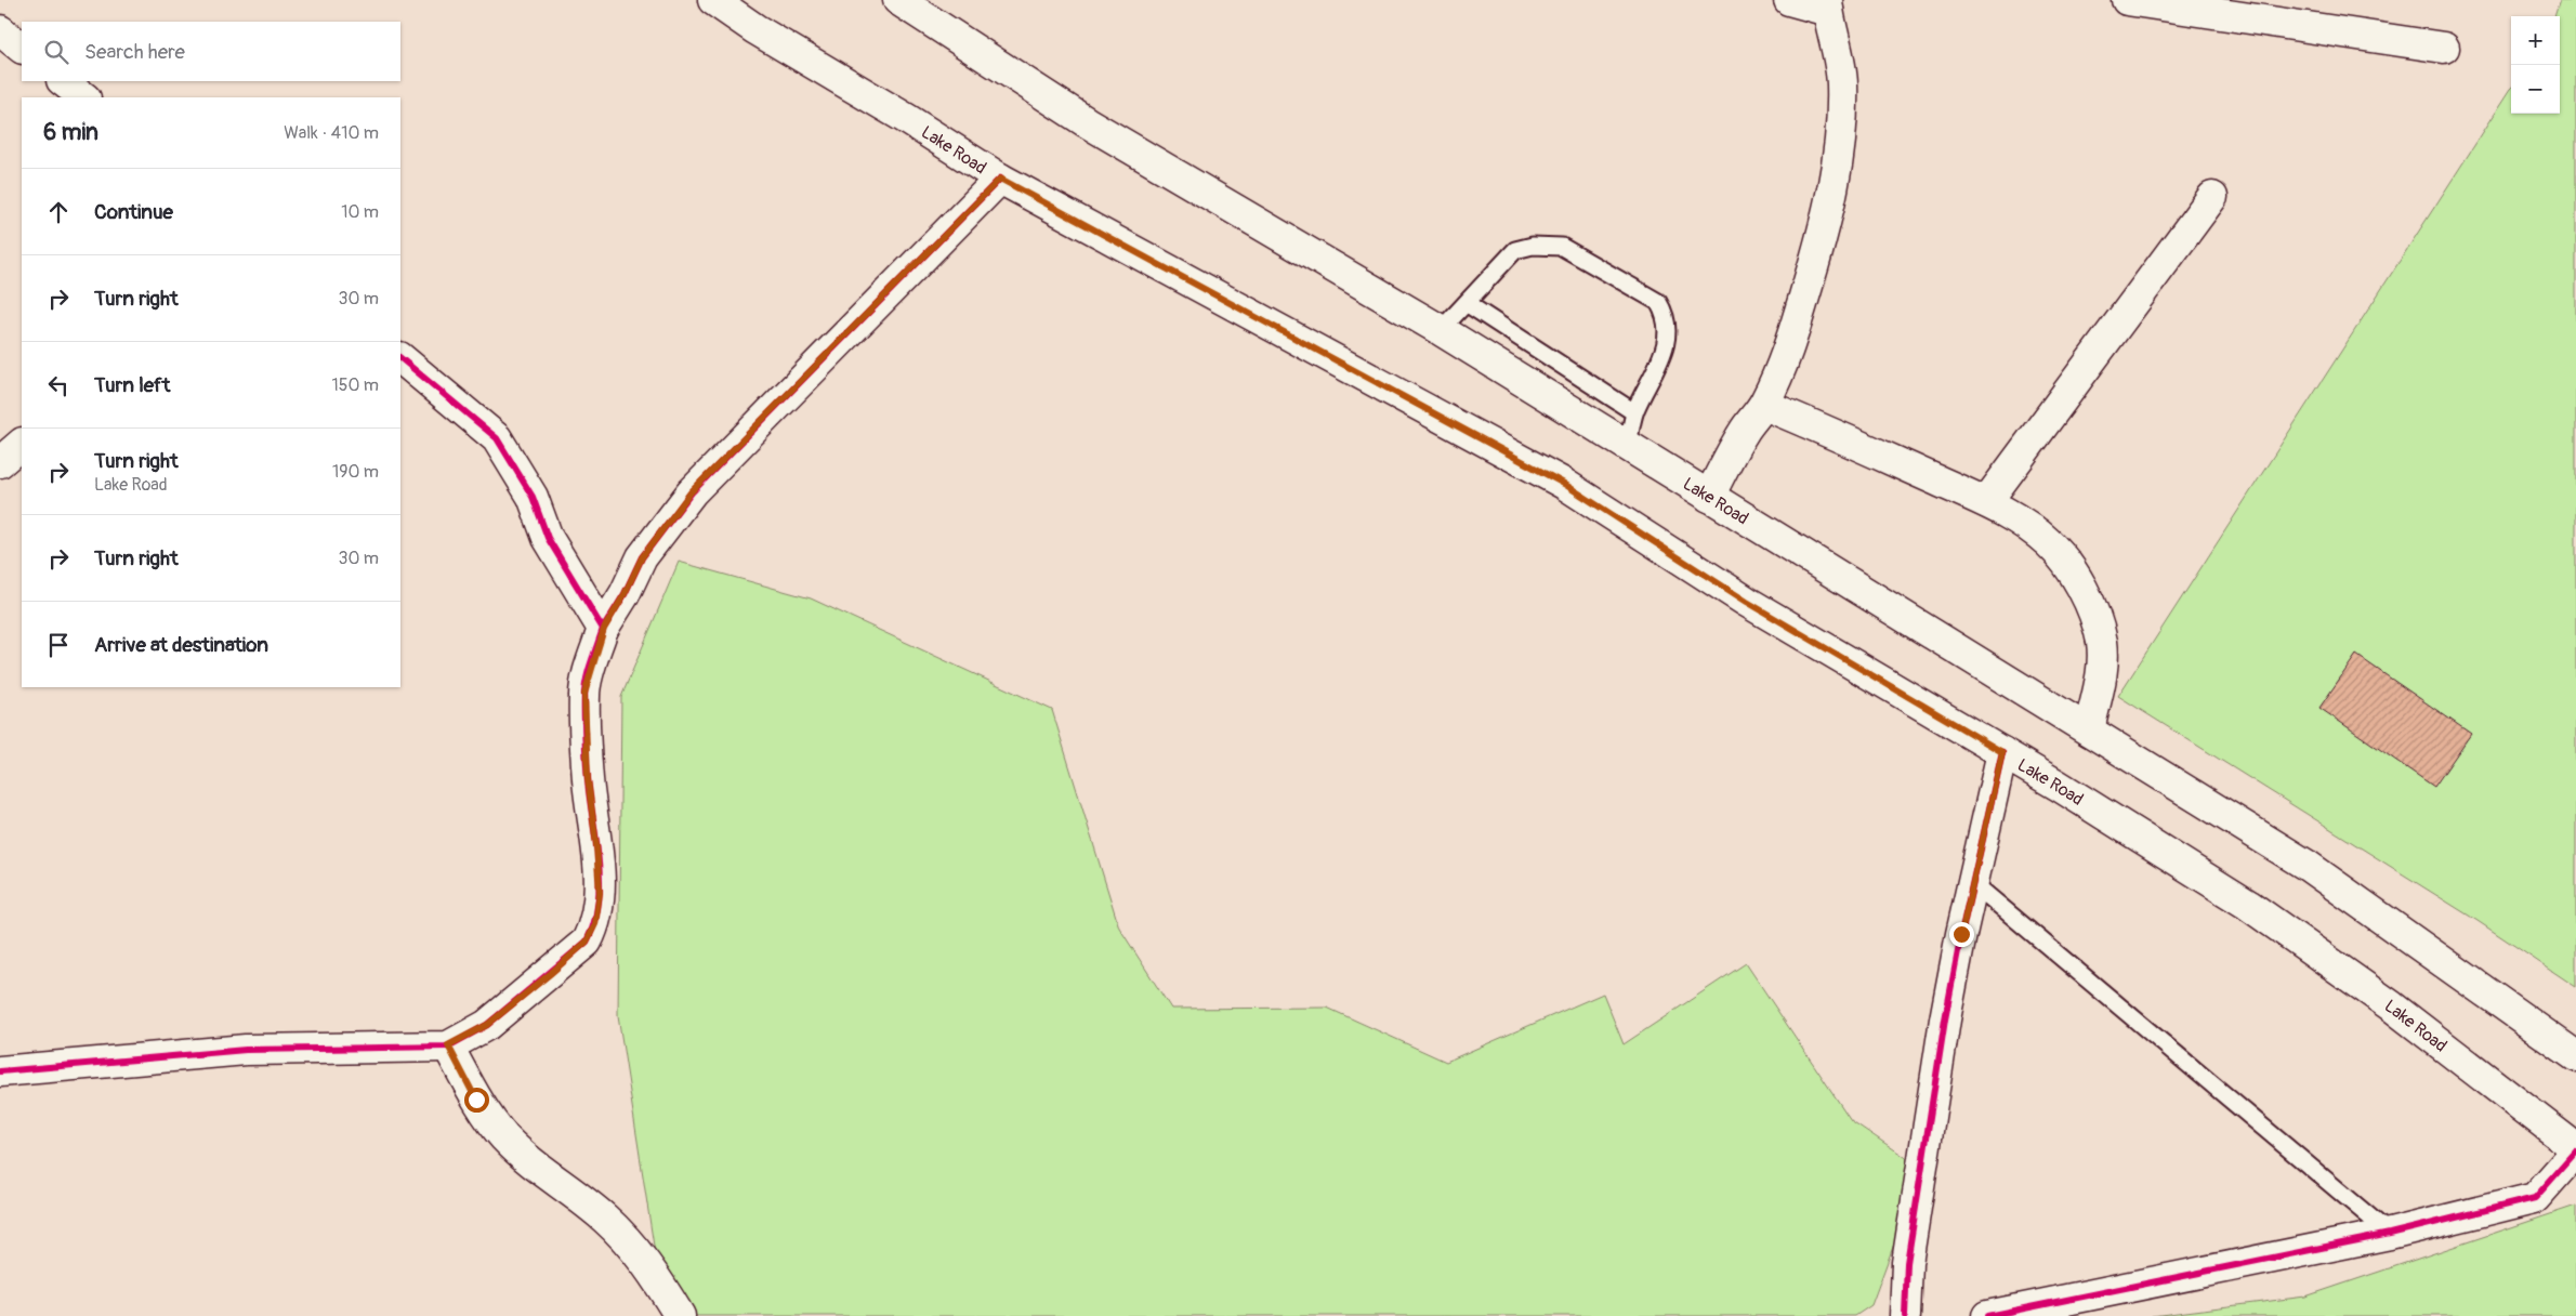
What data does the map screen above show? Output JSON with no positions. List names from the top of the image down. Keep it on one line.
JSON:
{"streets":{"street":["Lake Road"]},"page":{"map_buttons":["+","−"],"search":"Search here","heading":["6 min","Walk · 410 m"],"list":[["Continue","10 m"],["Turn right","30 m"],["Turn left","150 m"],["Turn right","Lake Road","190 m"],["Turn right","30 m"],"Arrive at destination"]}}
